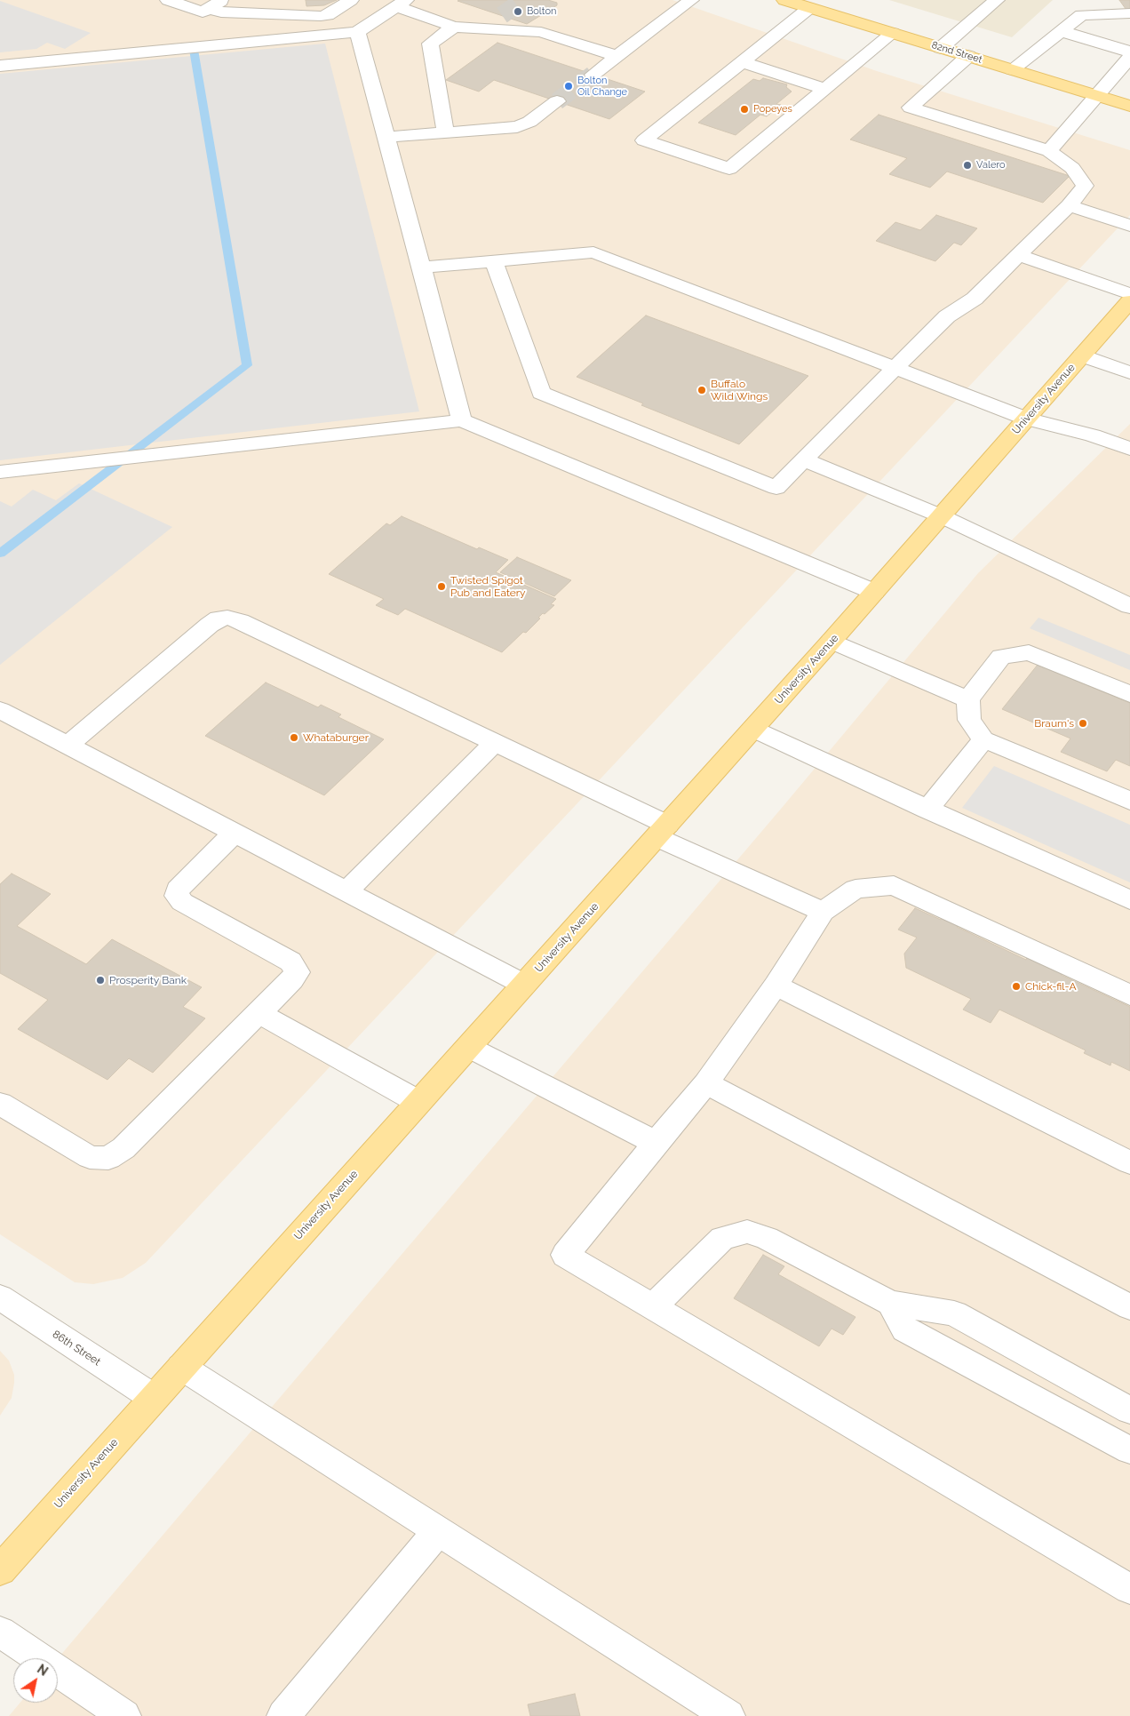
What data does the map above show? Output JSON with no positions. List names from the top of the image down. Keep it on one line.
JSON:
{"streets":{"main road":["82nd Street","University Avenue"],"street":["86th Street"]},"crossings":[["University Avenue","86th Street"]],"places":["Bolton","Bolton Oil Change","Popeyes","Valero","Buffalo Wild Wings","Twisted Spigot Pub and Eatery","Braum's","Whataburger","Prosperity Bank","Chick-fil-A"],"north":"top right"}
